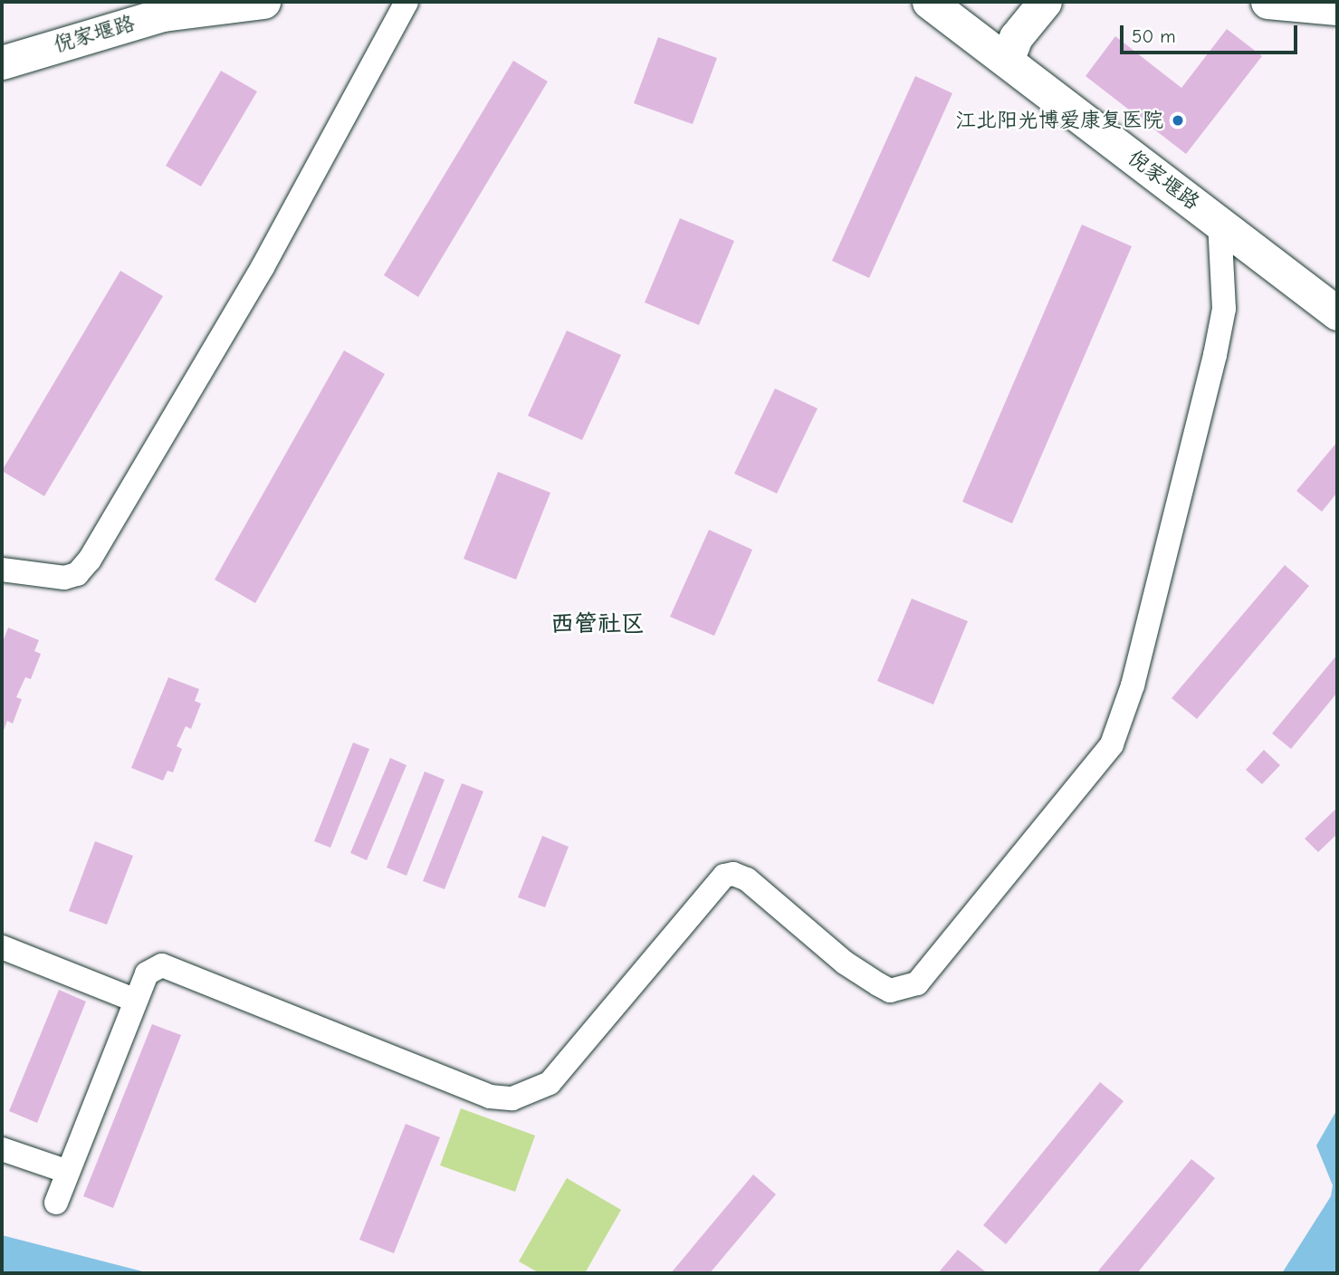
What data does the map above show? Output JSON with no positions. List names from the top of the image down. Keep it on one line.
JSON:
{"streets":{"main road":["倪家堰路"]},"districts":["西管社区"],"places":["江北阳光博爱康复医院"],"scale_bar":"50 m"}
